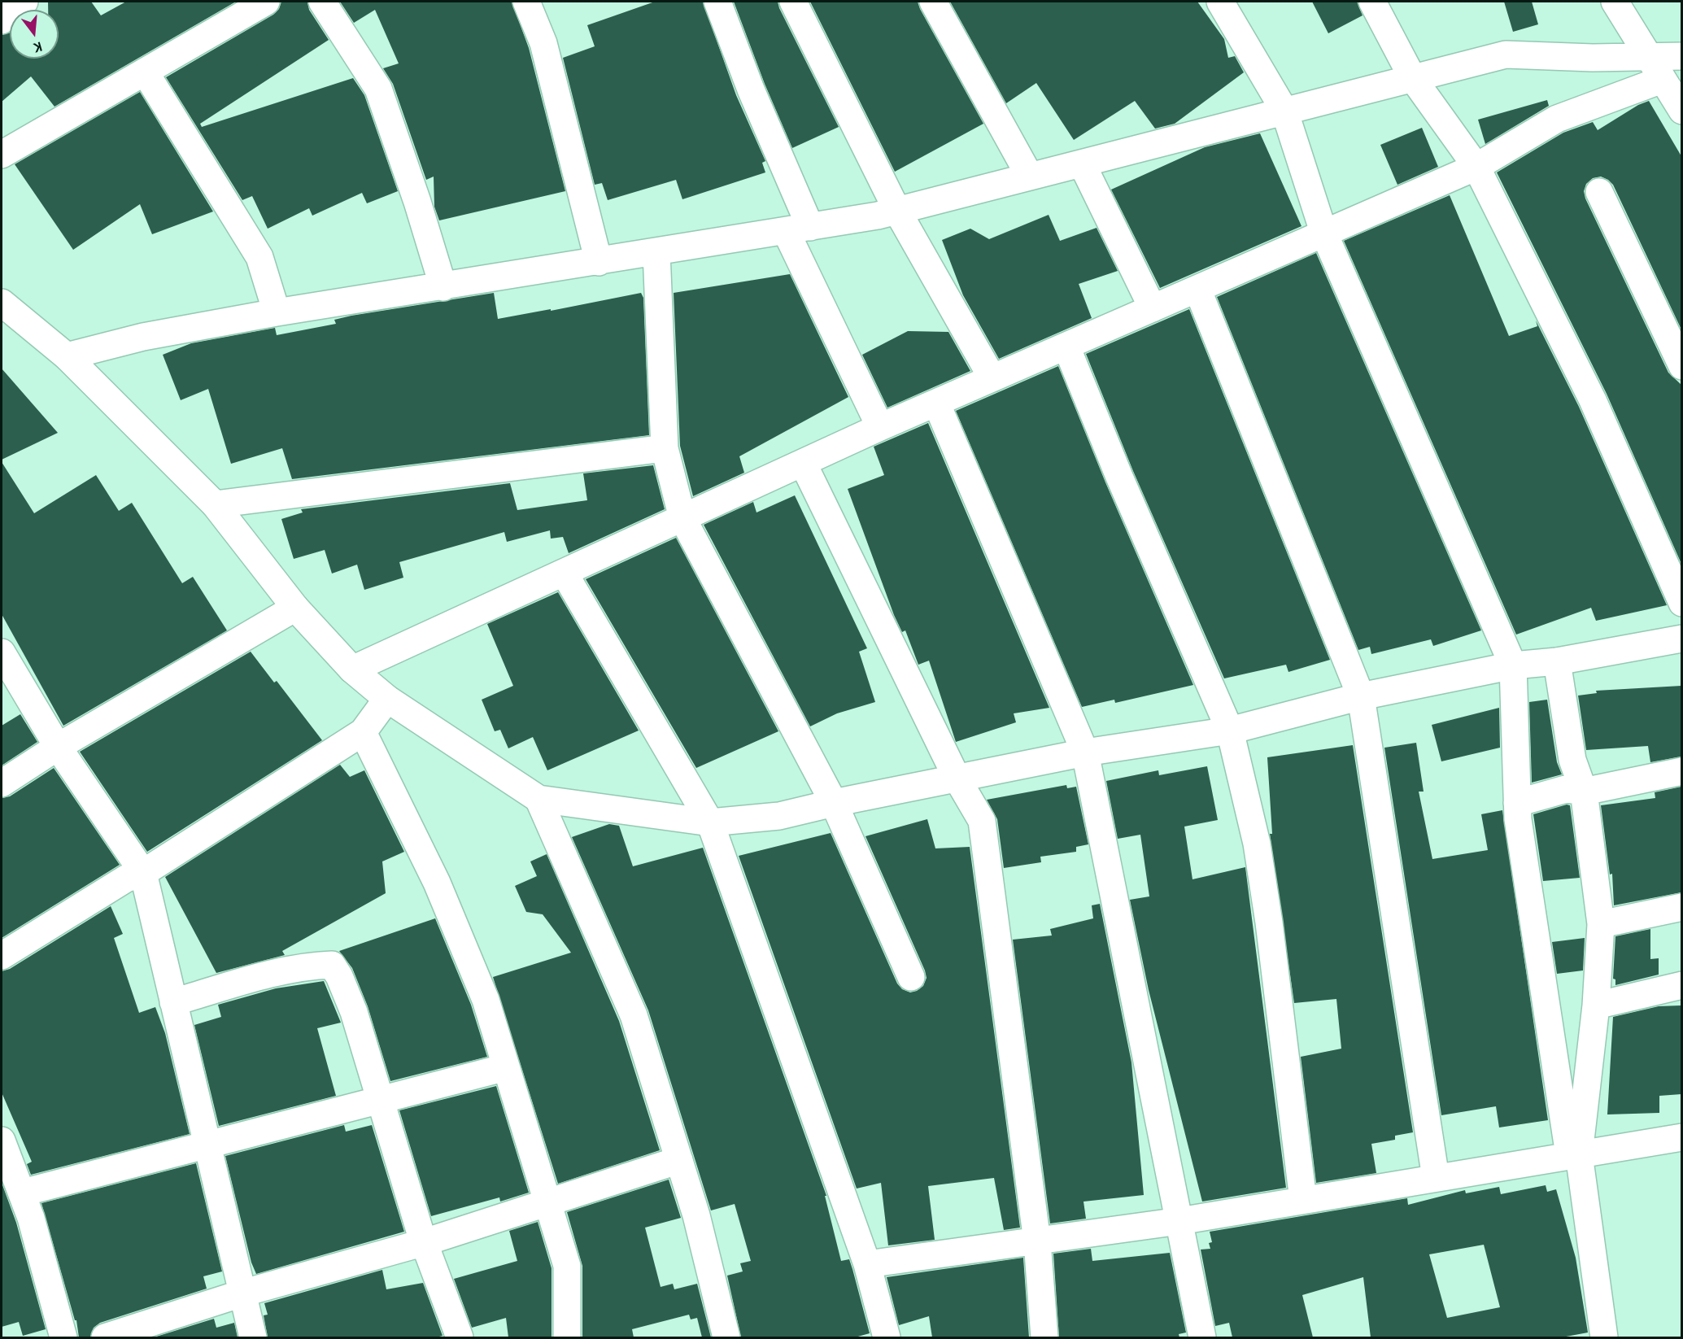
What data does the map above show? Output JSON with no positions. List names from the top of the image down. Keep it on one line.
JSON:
{"north":"bottom"}
